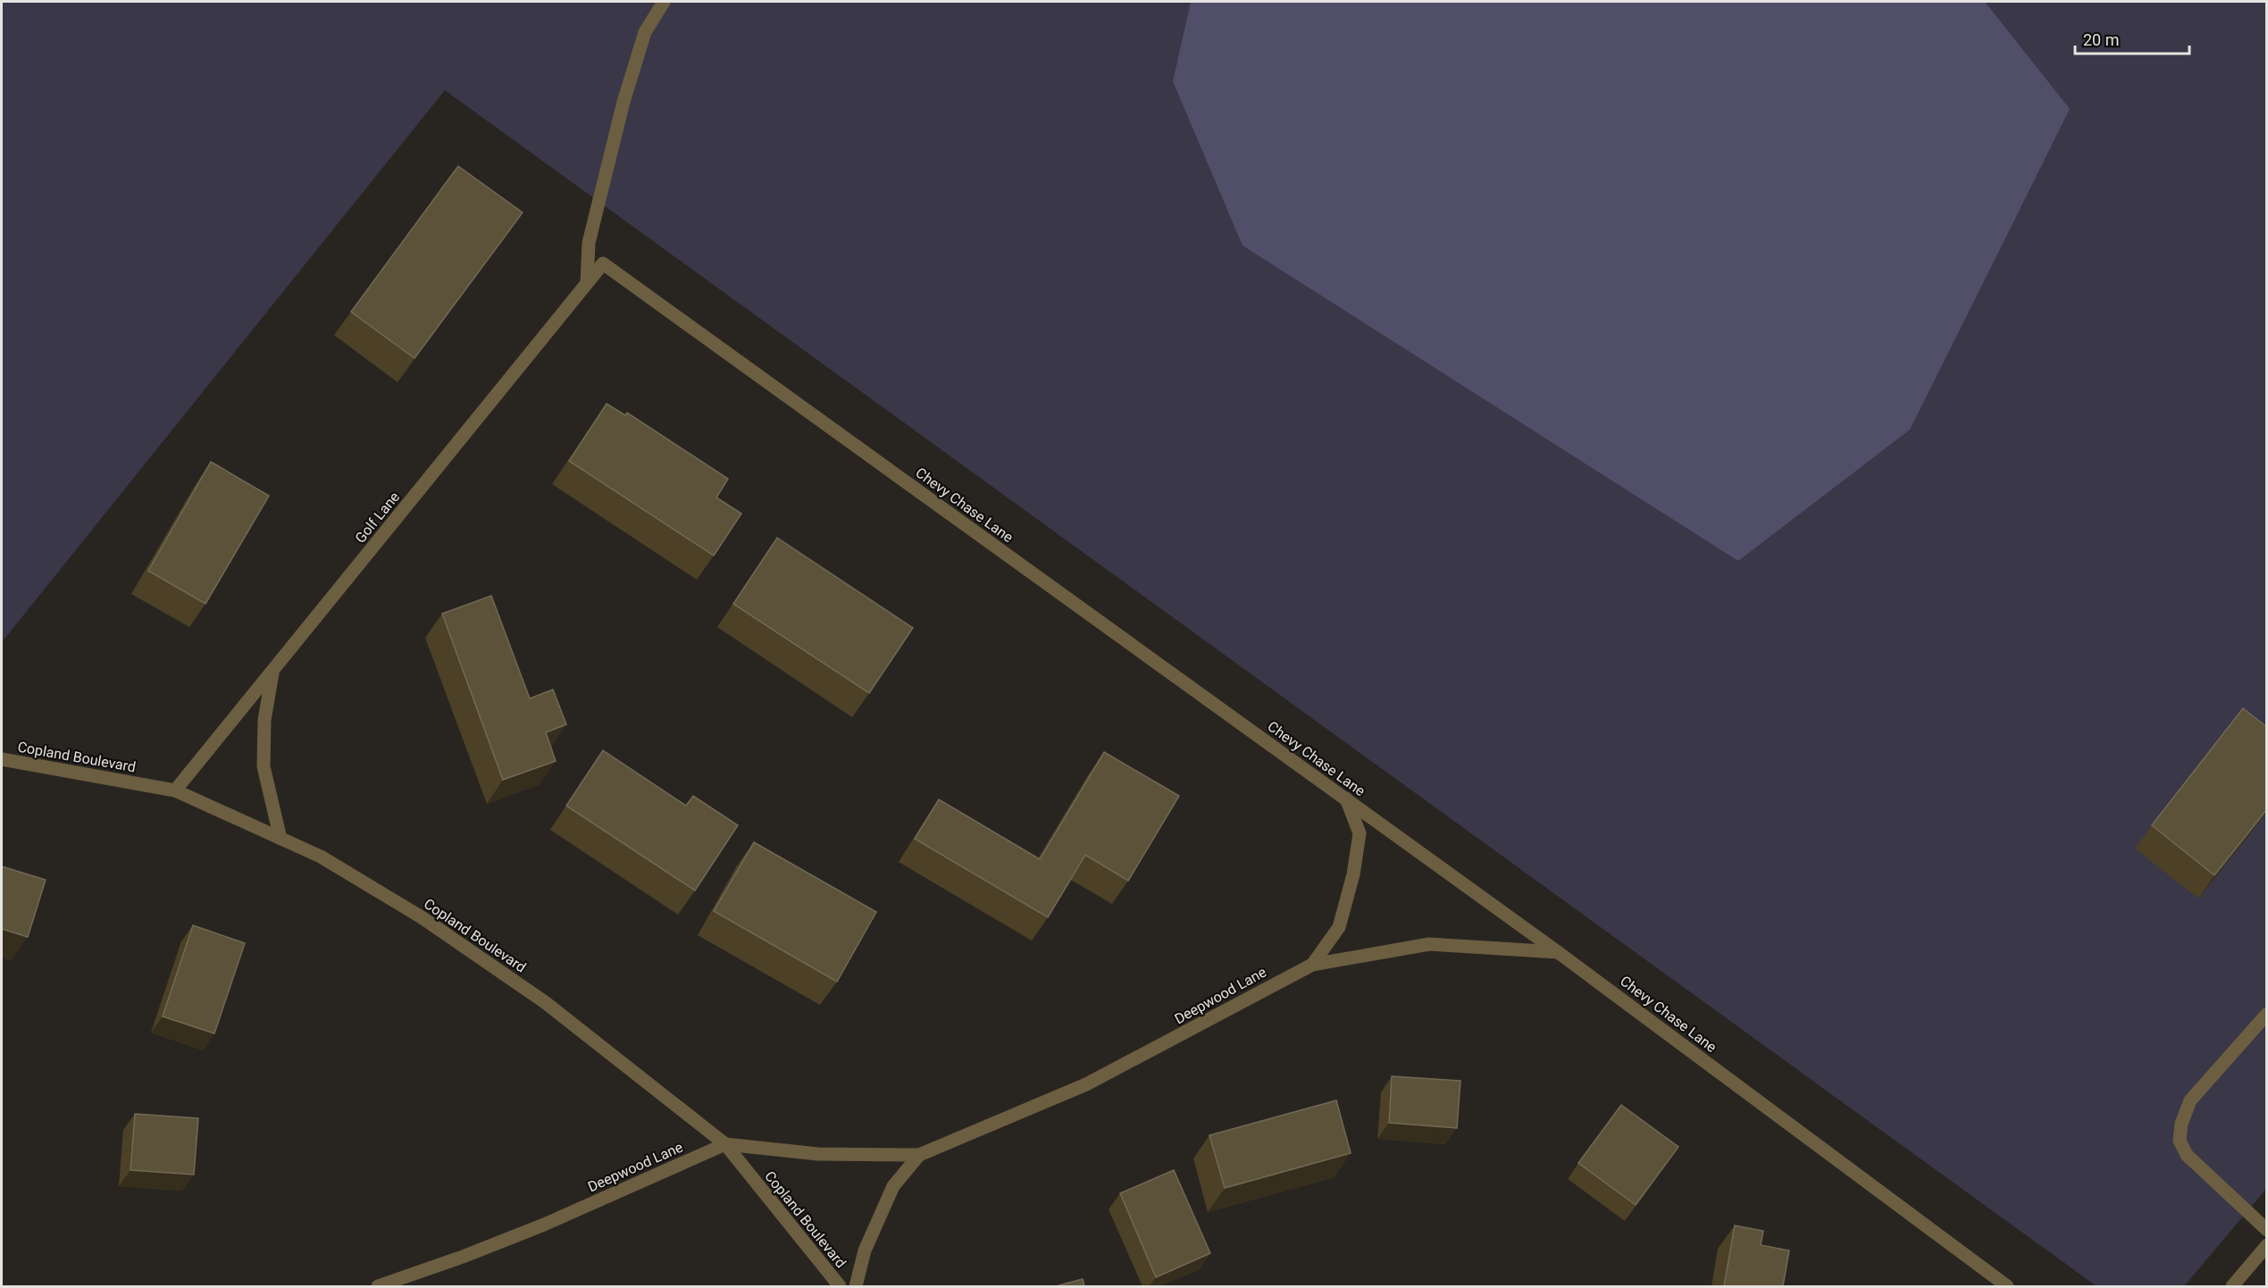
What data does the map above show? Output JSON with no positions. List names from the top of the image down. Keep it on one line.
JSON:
{"streets":{"street":["Chevy Chase Lane","Golf Lane","Copland Boulevard","Deepwood Lane"]},"crossings":[["Chevy Chase Lane","Golf Lane"],["Chevy Chase Lane","Deepwood Lane"],["Golf Lane","Copland Boulevard"],["Copland Boulevard","Deepwood Lane"]],"scale_bar":"20 m"}
